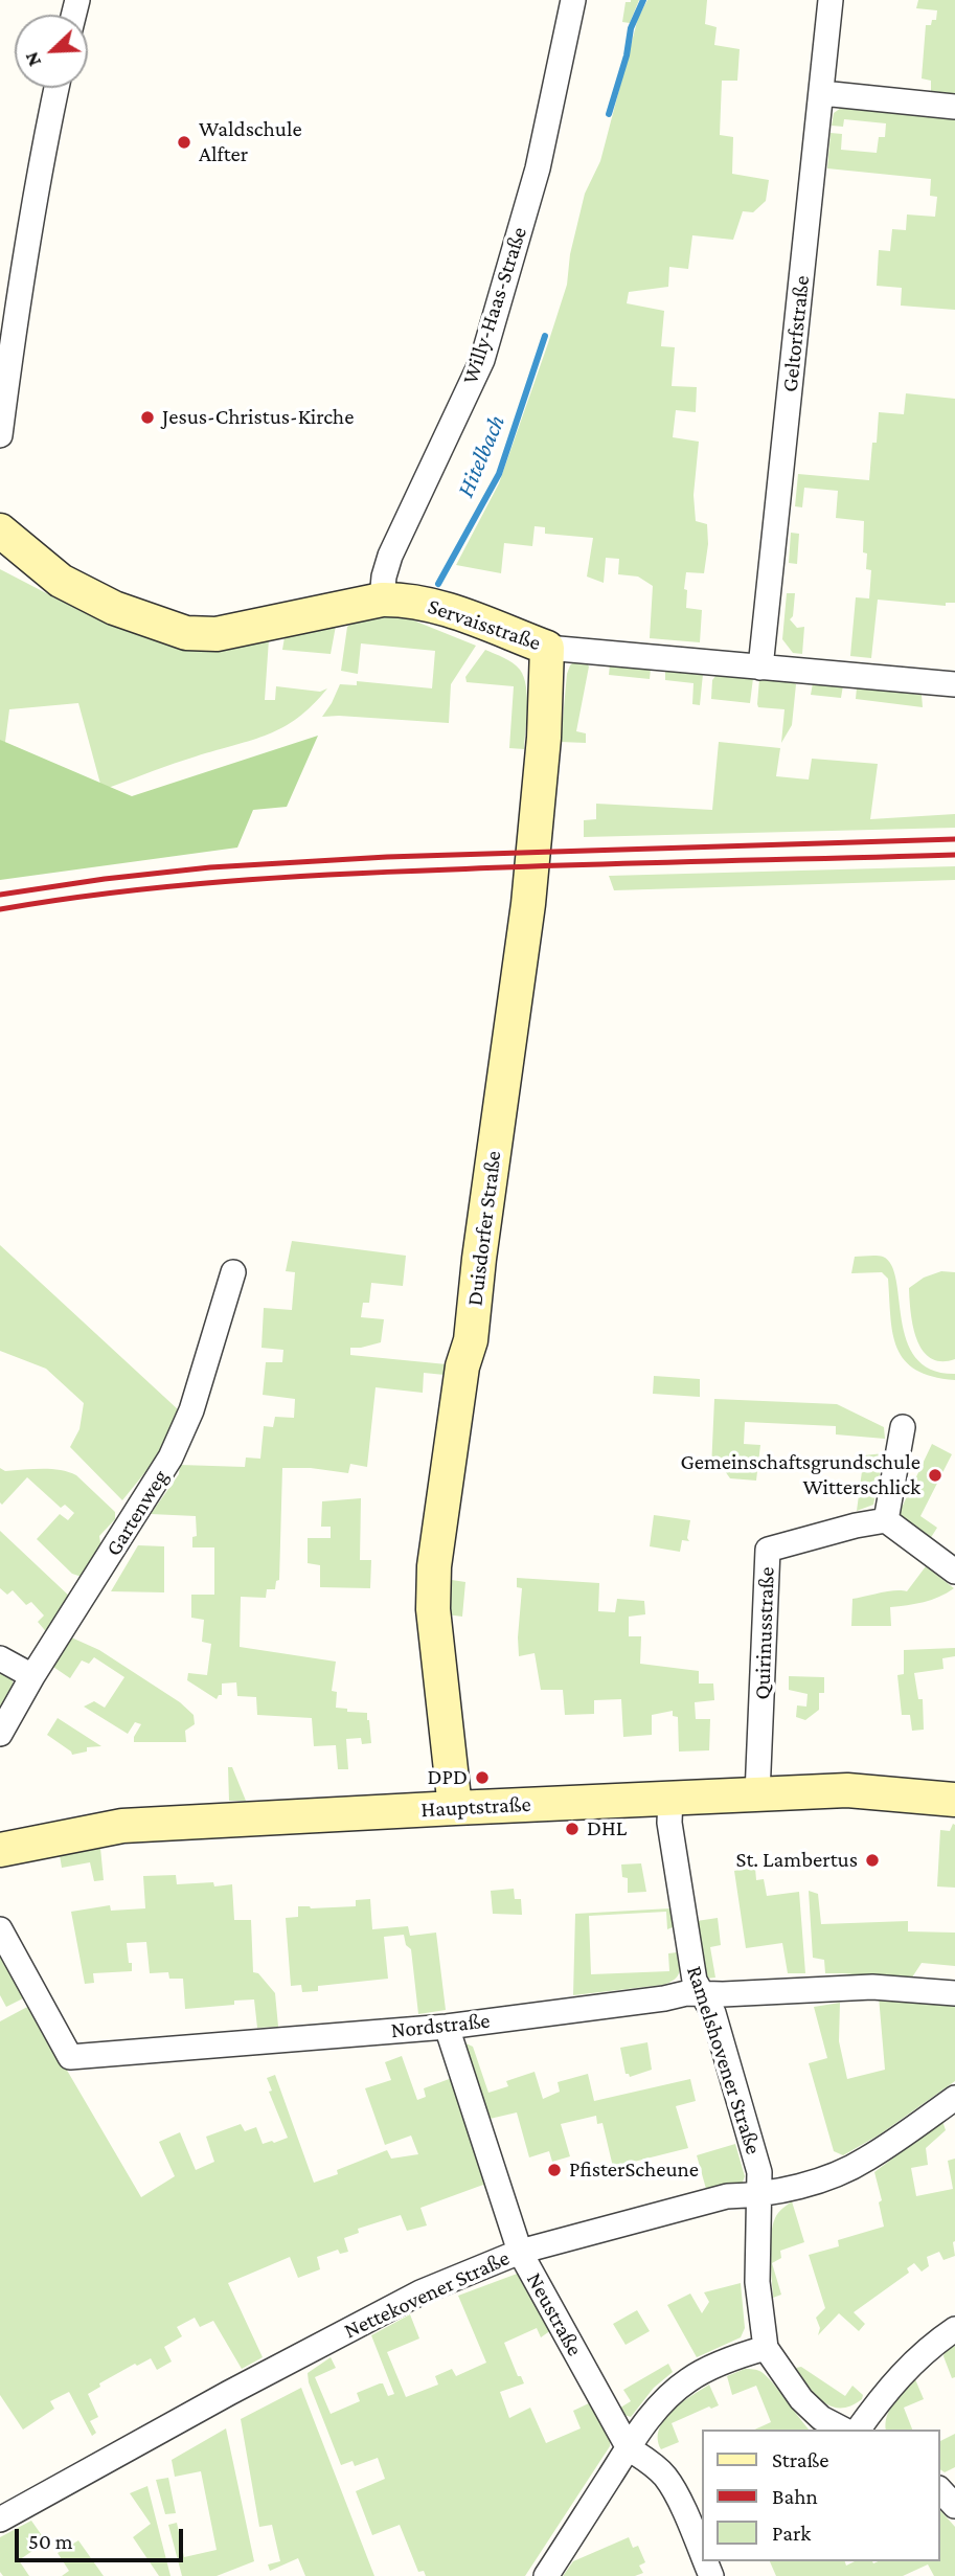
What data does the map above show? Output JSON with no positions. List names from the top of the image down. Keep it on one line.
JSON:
{"streets":{"street":["Willy-Haas-Straße","Geltorfstraße","Servaisstraße","Duisdorfer Straße","Gartenweg","Quirinusstraße","Hauptstraße","Nordstraße","Ramelshovener Straße","Nettekovener Straße","Neustraße"]},"crossings":[["Willy-Haas-Straße","Servaisstraße"],["Geltorfstraße","Servaisstraße"],["Servaisstraße","Duisdorfer Straße"],["Duisdorfer Straße","Hauptstraße"],["Quirinusstraße","Hauptstraße"],["Hauptstraße","Ramelshovener Straße"],["Nordstraße","Ramelshovener Straße"],["Nordstraße","Neustraße"],["Ramelshovener Straße","Nettekovener Straße"],["Nettekovener Straße","Neustraße"]],"water":["Hitelbach"],"places":["Waldschule Alfter","Jesus-Christus-Kirche","Gemeinschaftsgrundschule Witterschlick","DPD","DHL","St. Lambertus","PfisterScheune"],"legend":["Straße","Bahn","Park"],"scale_bar":"50 m","north":"bottom left"}
